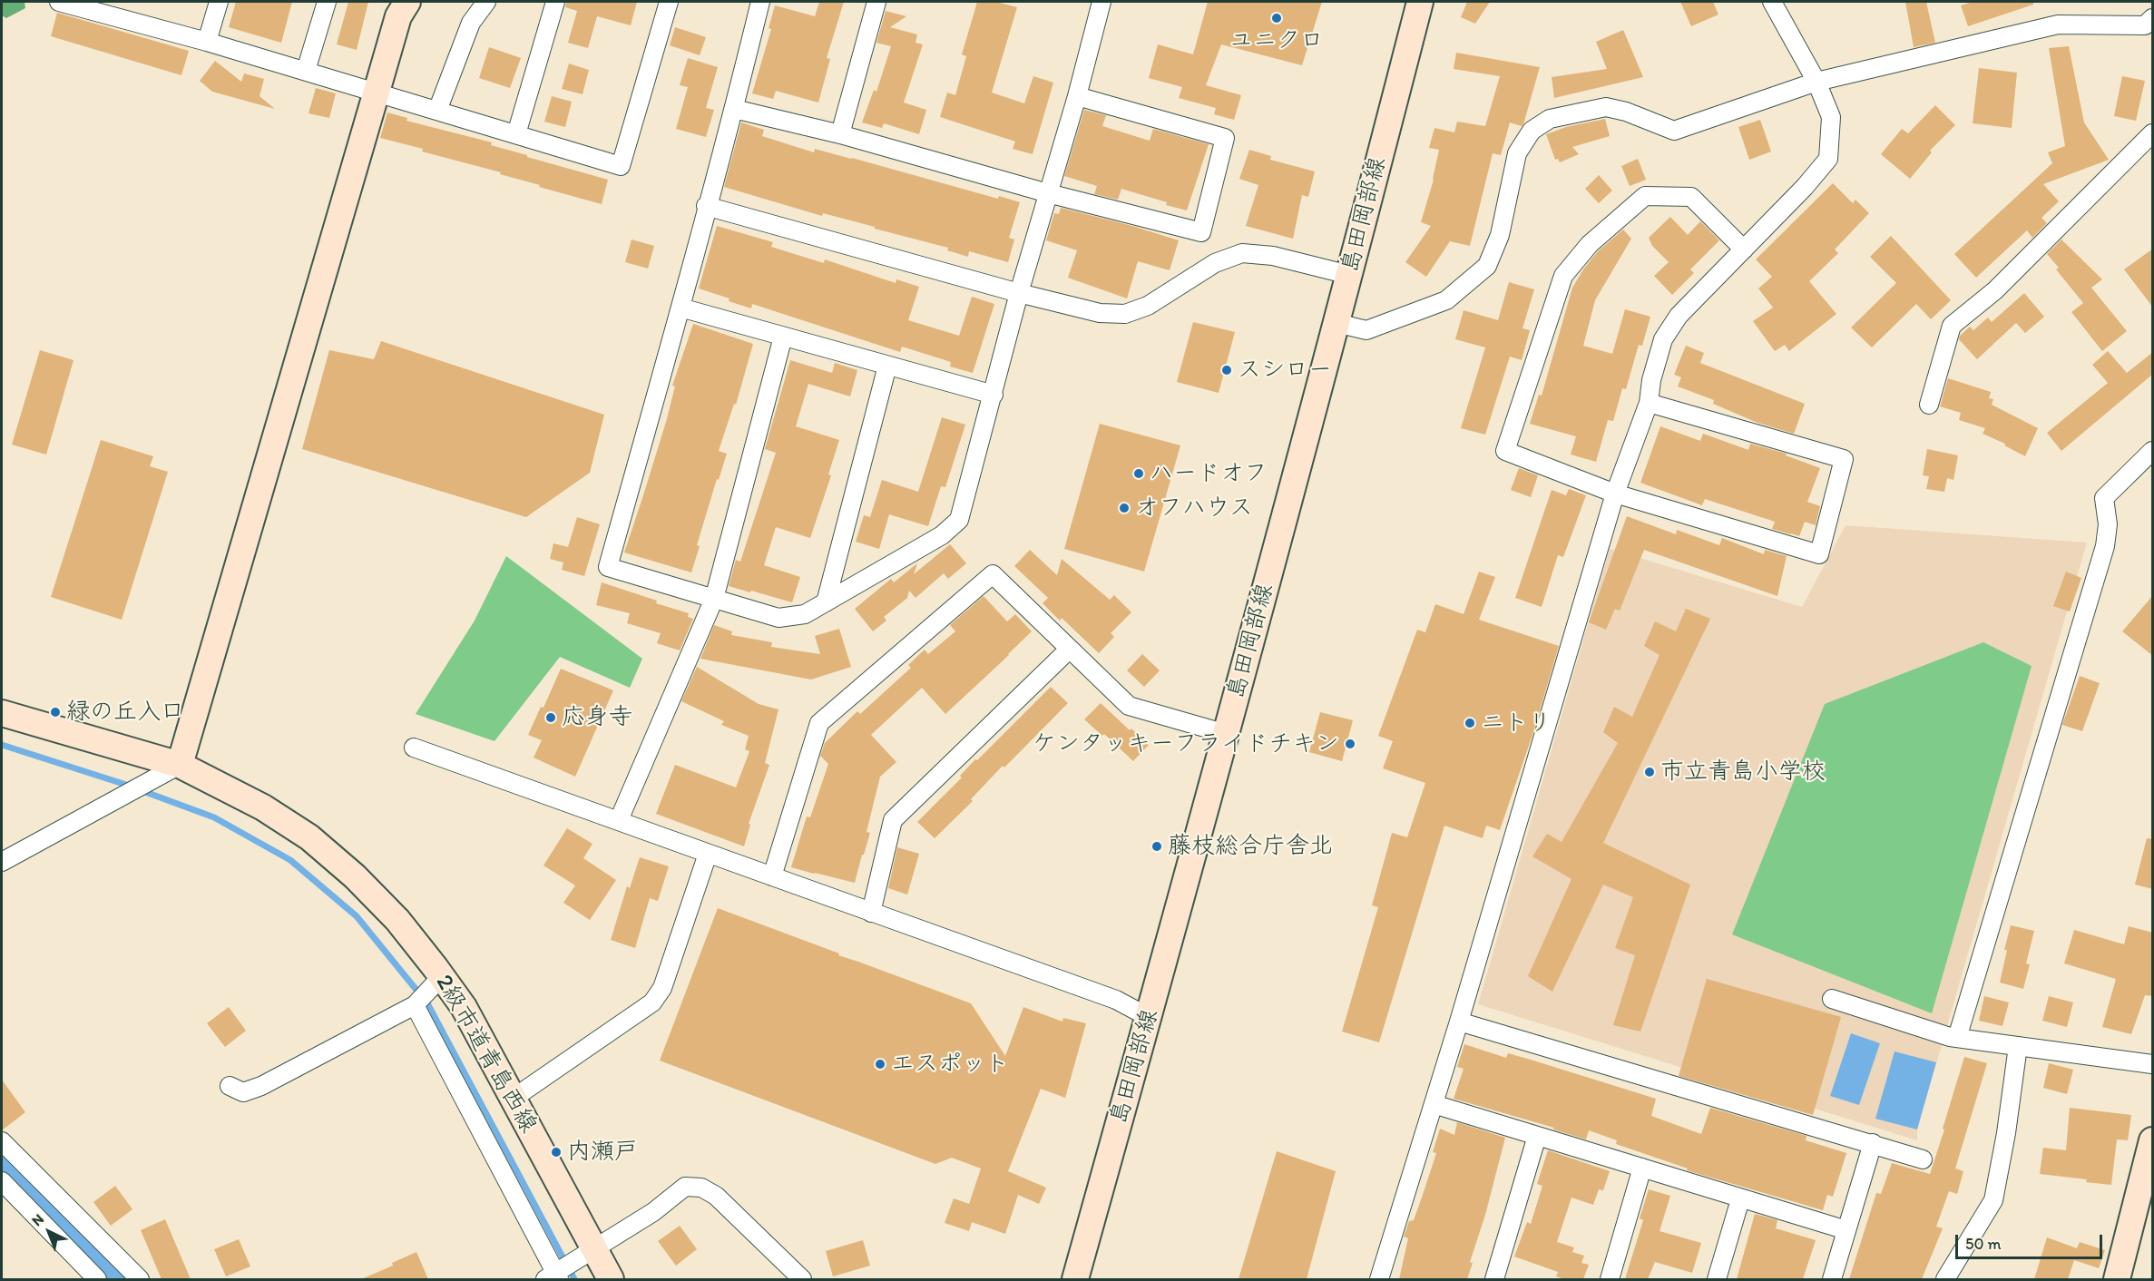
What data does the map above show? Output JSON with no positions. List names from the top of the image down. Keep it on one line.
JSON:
{"streets":{"street":["島田岡部線","2級市道青島西線"]},"places":["ユニクロ","スシロー","ハードオフ","オフハウス","緑の丘入口","応身寺","ニトリ","ケンタッキーフライドチキン","市立青島小学校","藤枝総合庁舎北","エスポット","内瀬戸"],"scale_bar":"50 m","north":"top left"}
